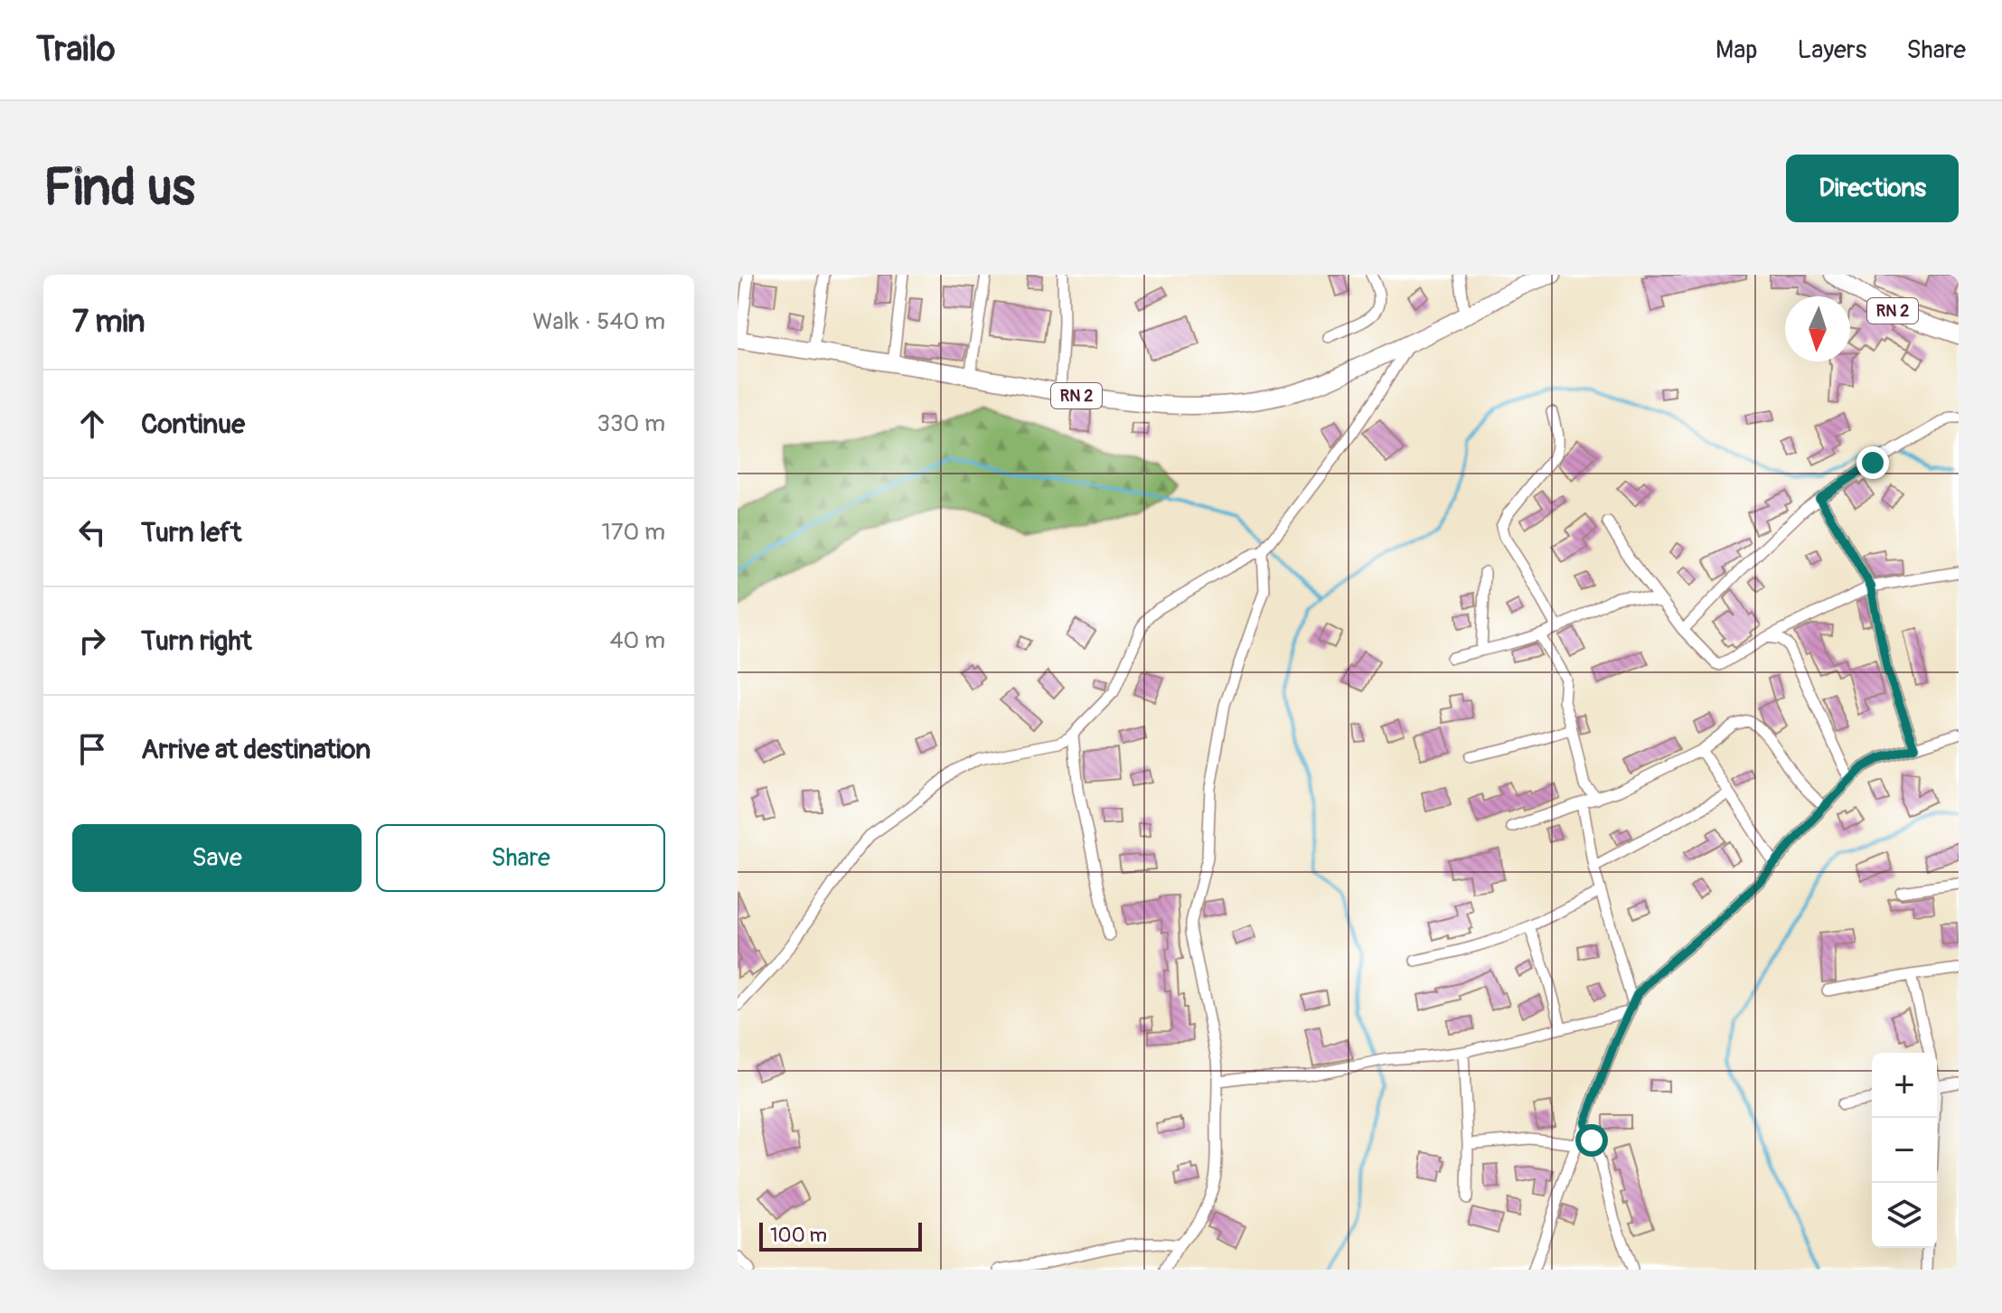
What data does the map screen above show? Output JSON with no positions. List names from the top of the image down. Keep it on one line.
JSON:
{"streets":{"highway":["RN 2"]},"scale_bar":"100 m","north":"bottom","page":{"header":"Trailo","nav":["Map","Layers","Share"],"buttons":["Directions",["Save","Share"]],"title":"Find us","heading":["7 min","Walk · 540 m"],"list":[["Continue","330 m"],["Turn left","170 m"],["Turn right","40 m"],"Arrive at destination"],"map_buttons":["+","−"],"scale":"100 m"}}
